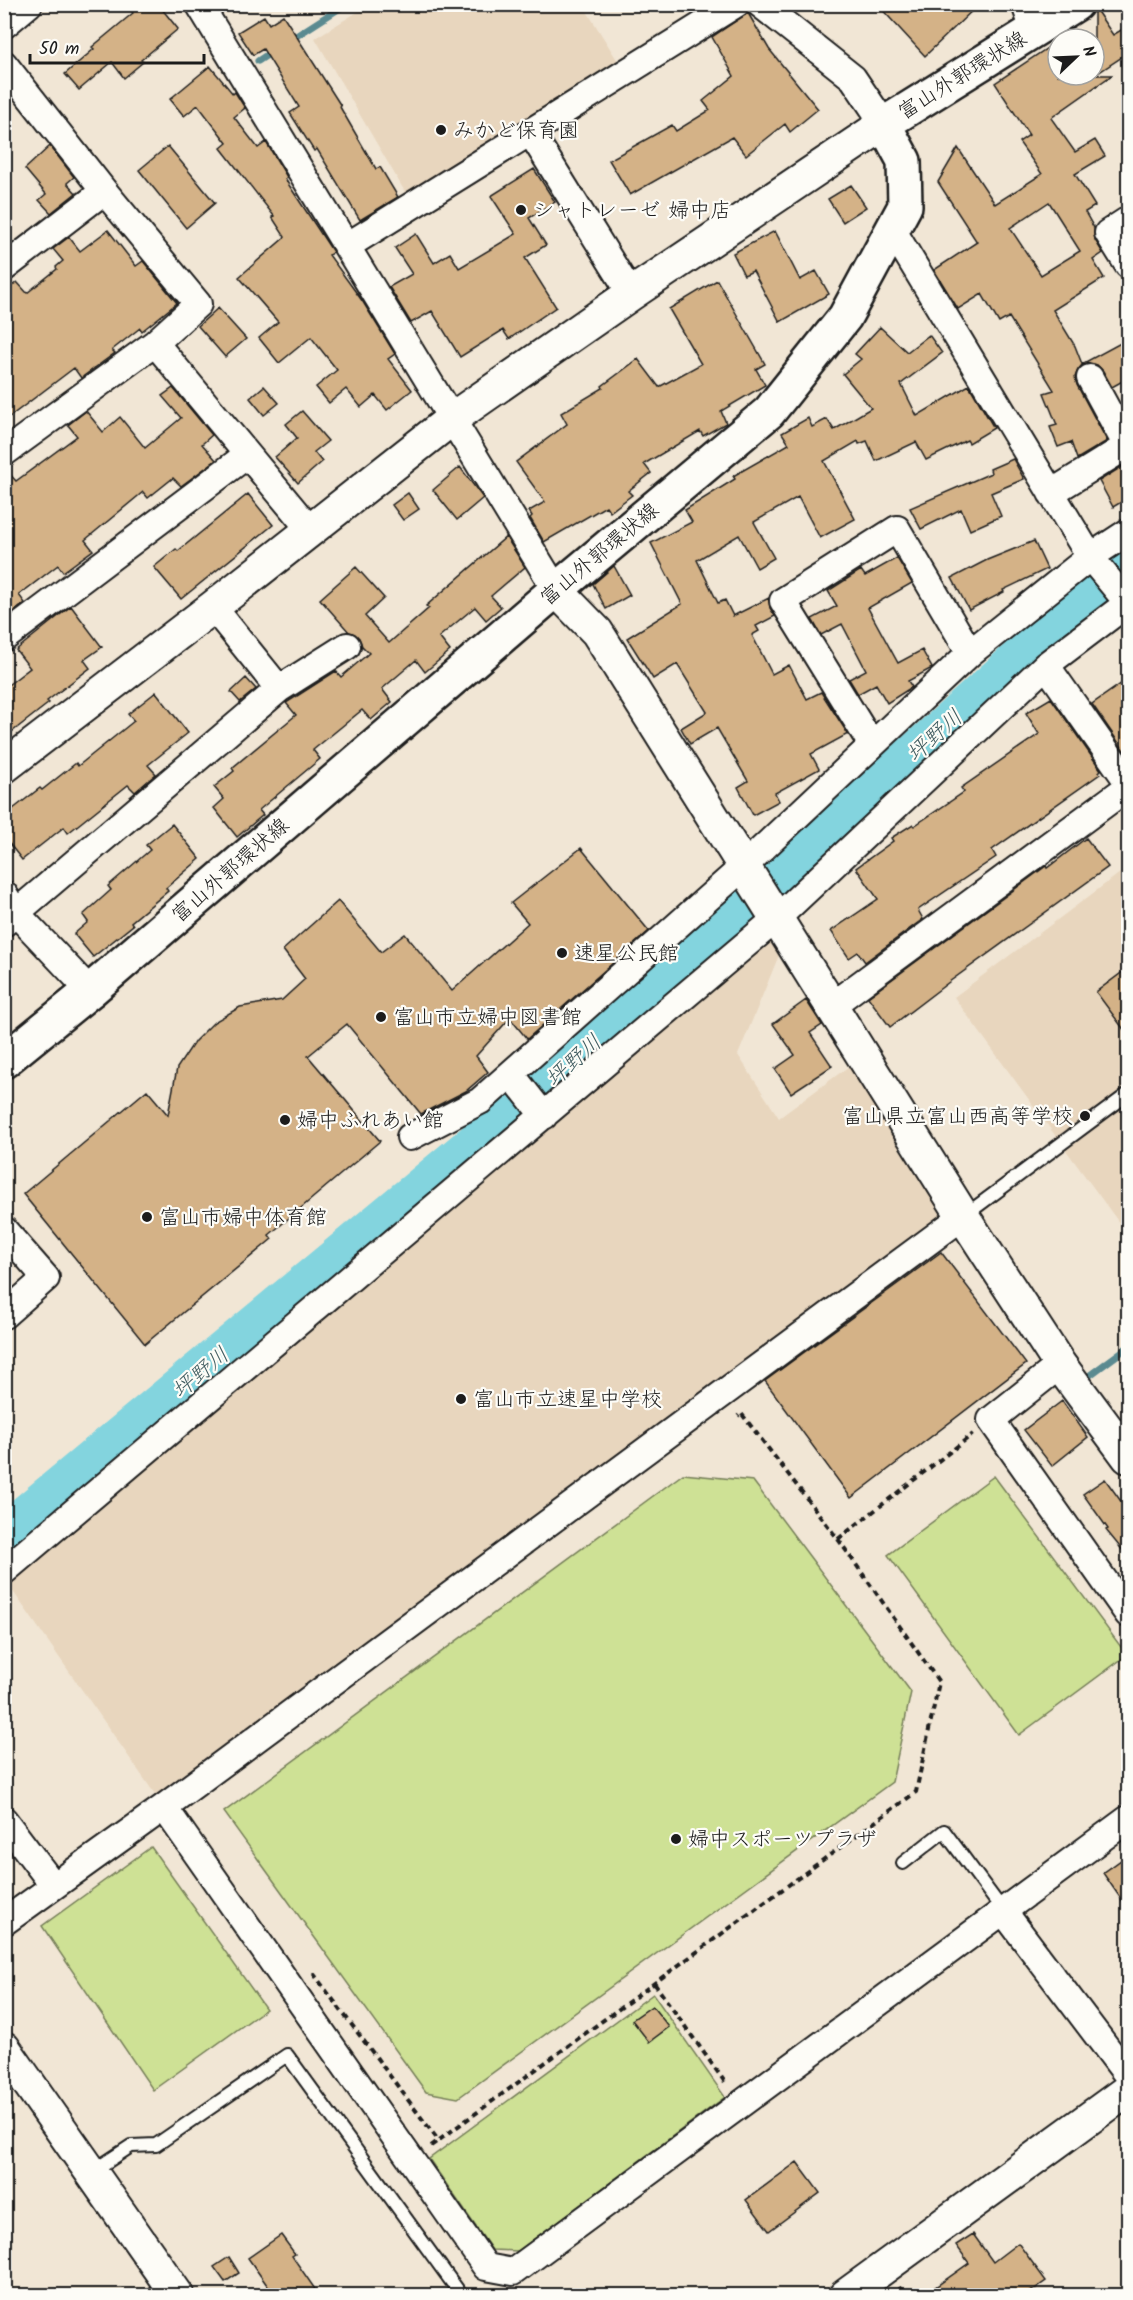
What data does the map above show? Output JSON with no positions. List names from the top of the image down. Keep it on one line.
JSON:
{"streets":{"main road":["富山外郭環状線"]},"water":["坪野川"],"places":["みかど保育園","シャトレーゼ 婦中店","速星公民館","富山市立婦中図書館","富山県立富山西高等学校","婦中ふれあい館","富山市婦中体育館","富山市立速星中学校","婦中スポーツプラザ"],"scale_bar":"50 m","north":"top right"}
